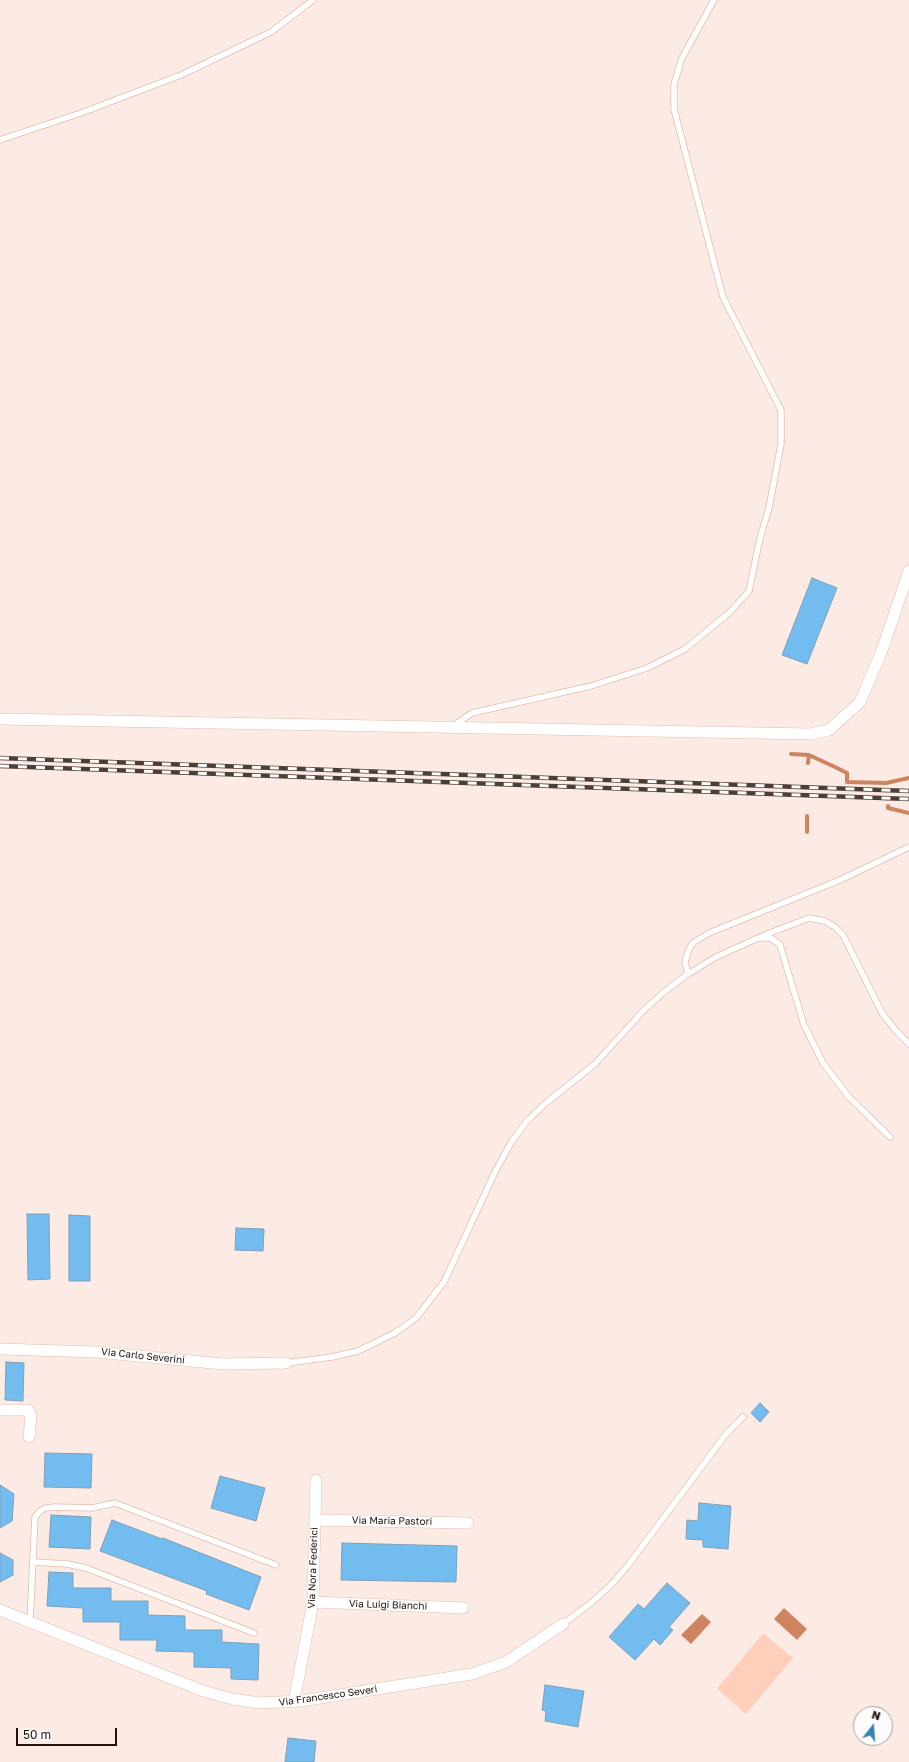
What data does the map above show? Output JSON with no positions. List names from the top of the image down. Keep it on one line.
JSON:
{"streets":{"street":["Via Carlo Severini","Via Maria Pastori","Via Nora Federici","Via Luigi Bianchi","Via Francesco Severi"]},"crossings":[["Via Maria Pastori","Via Nora Federici"],["Via Nora Federici","Via Luigi Bianchi"],["Via Nora Federici","Via Francesco Severi"]],"scale_bar":"50 m","north":"top"}
